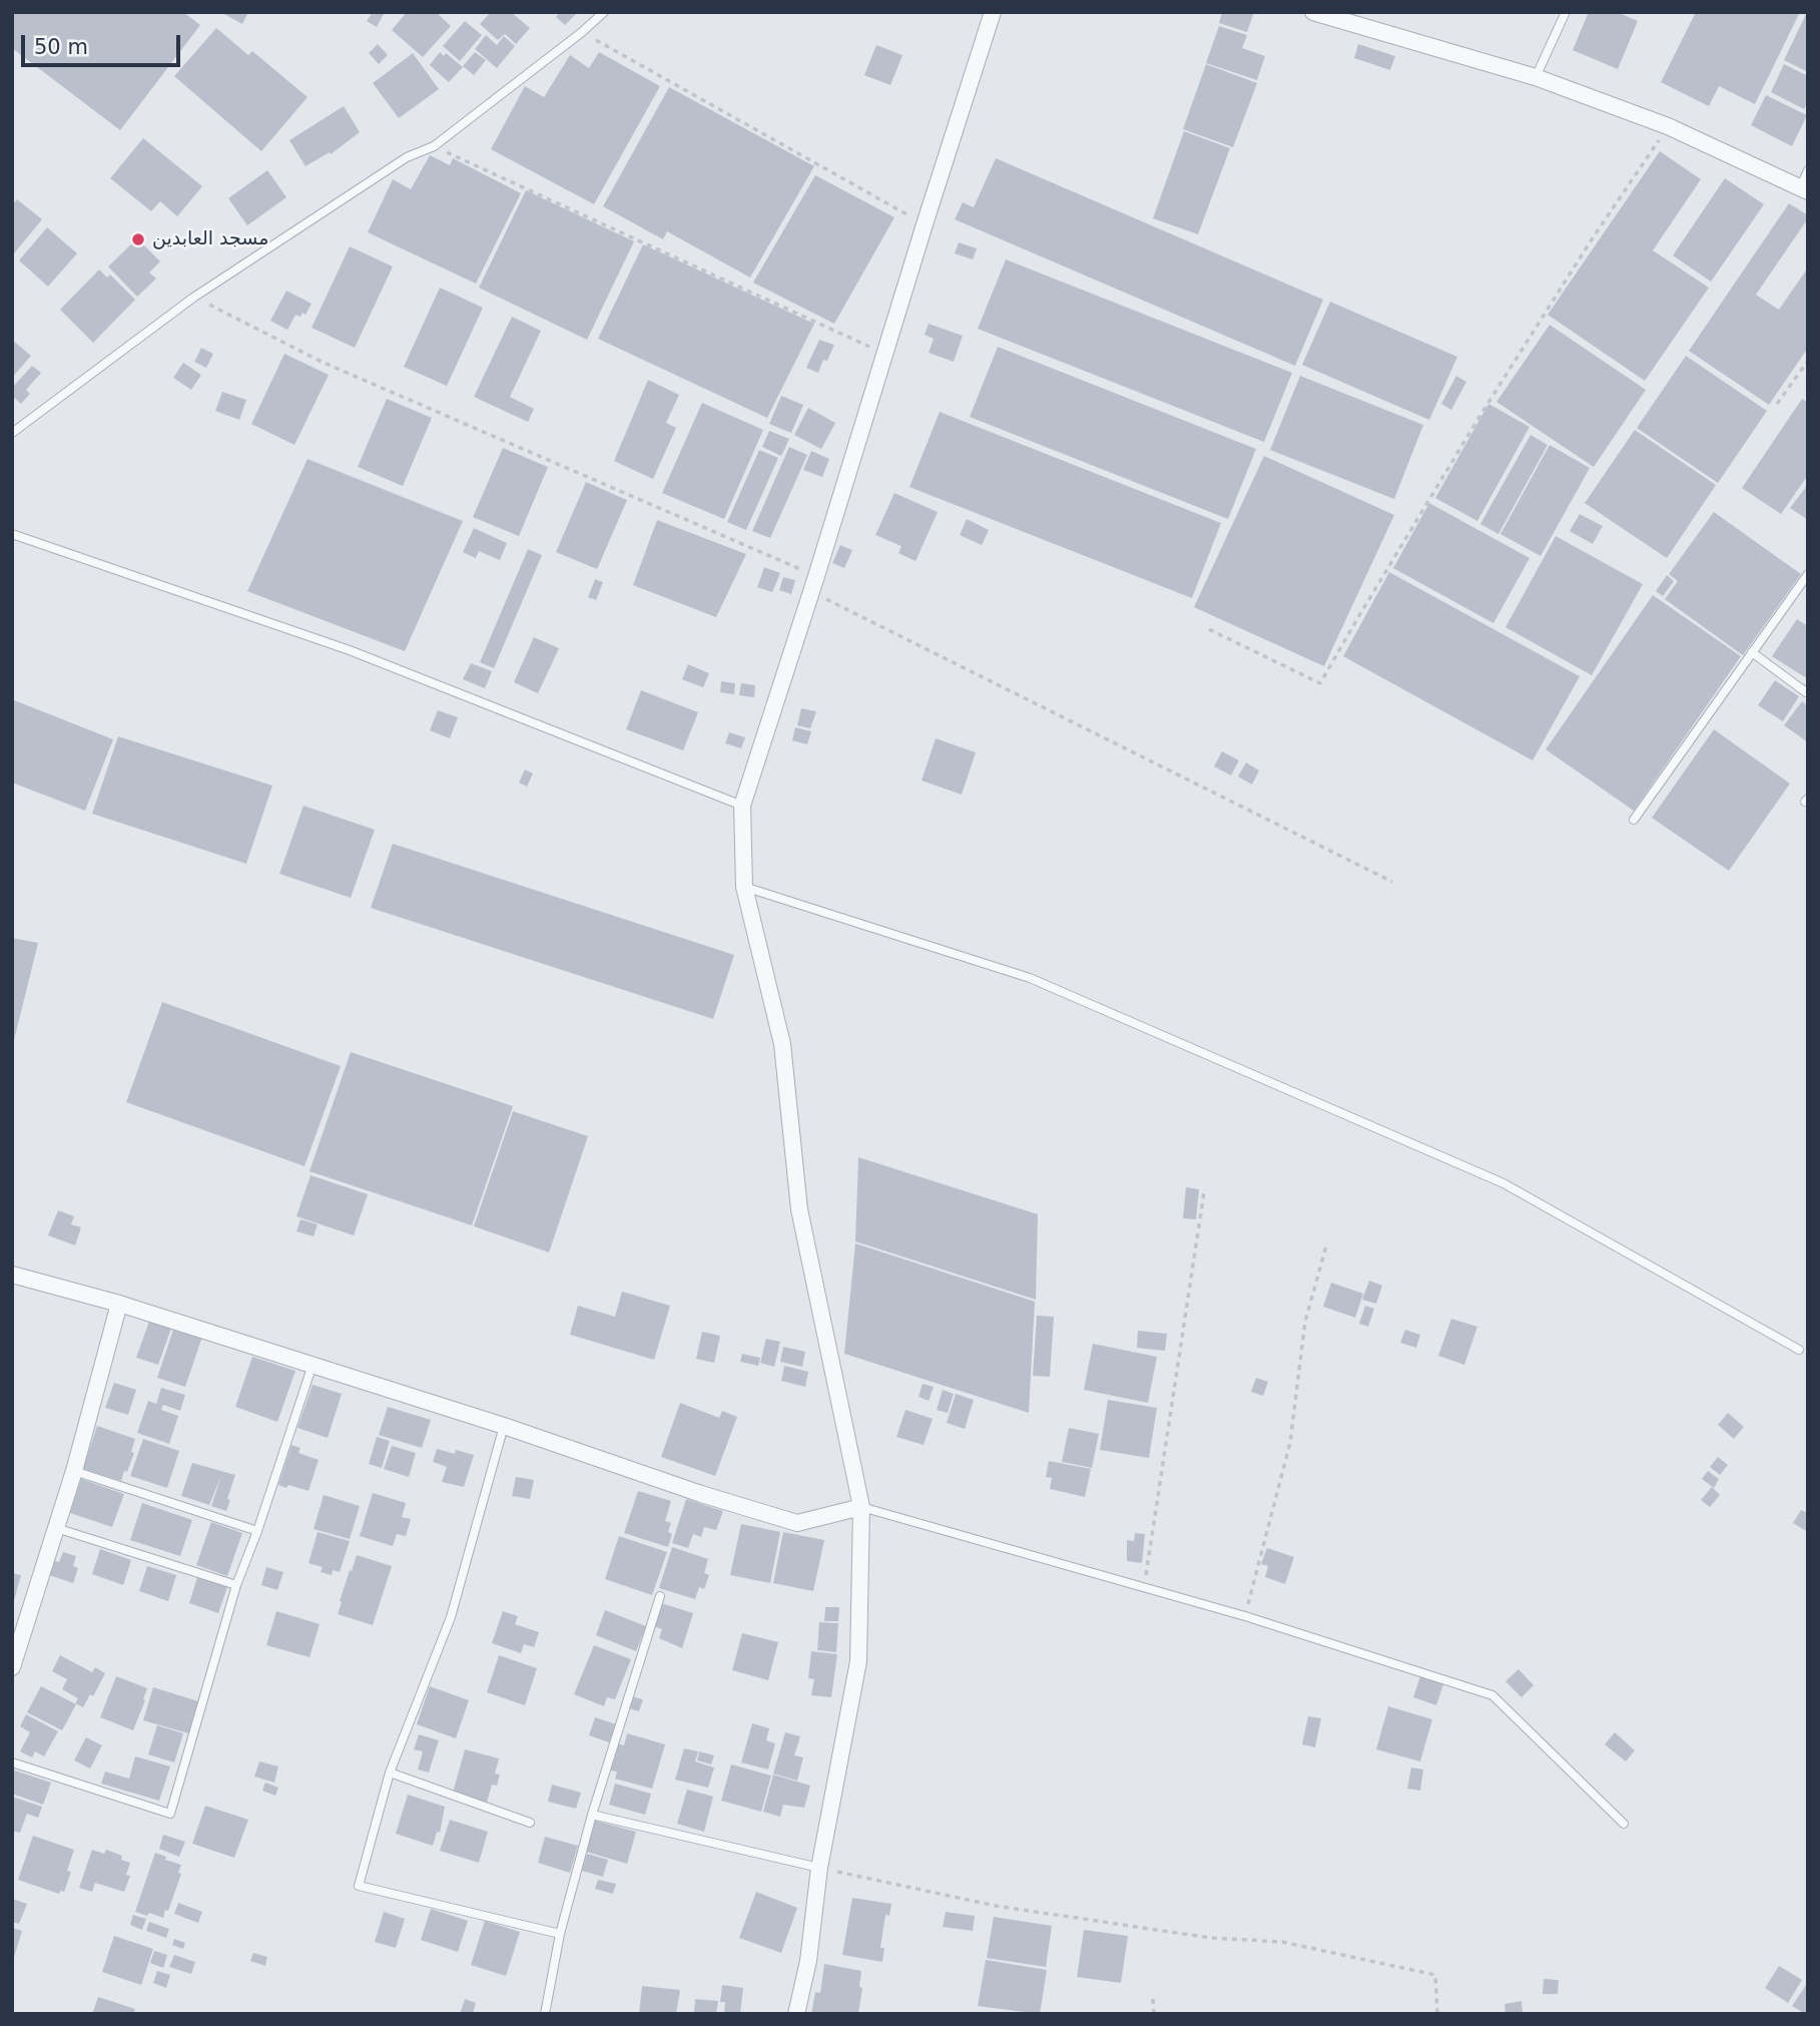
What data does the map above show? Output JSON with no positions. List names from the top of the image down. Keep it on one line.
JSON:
{"places":["مسجد العابدين"],"scale_bar":"50 m"}
